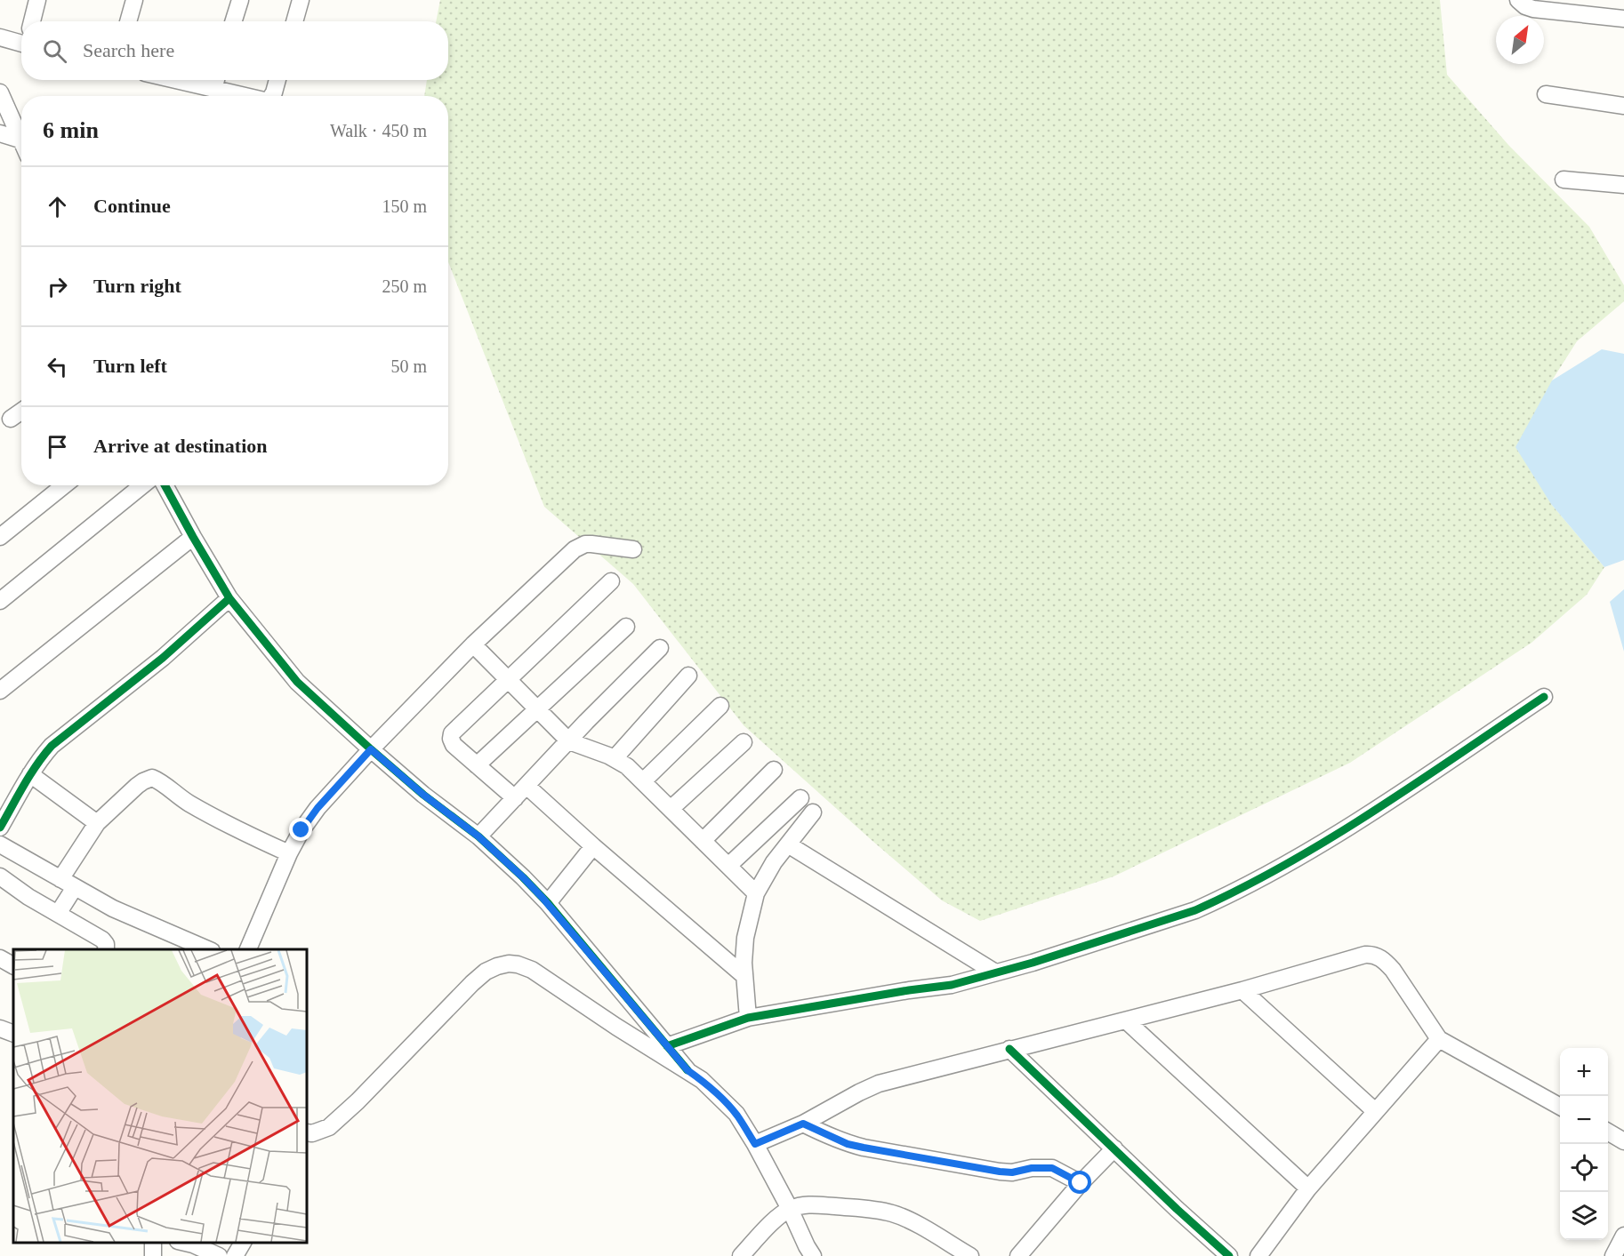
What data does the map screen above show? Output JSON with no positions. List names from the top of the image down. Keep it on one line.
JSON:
{"north":"top right","page":{"search":"Search here","heading":["6 min","Walk · 450 m"],"list":[["Continue","150 m"],["Turn right","250 m"],["Turn left","50 m"],"Arrive at destination"],"map_buttons":["+","−"]}}
